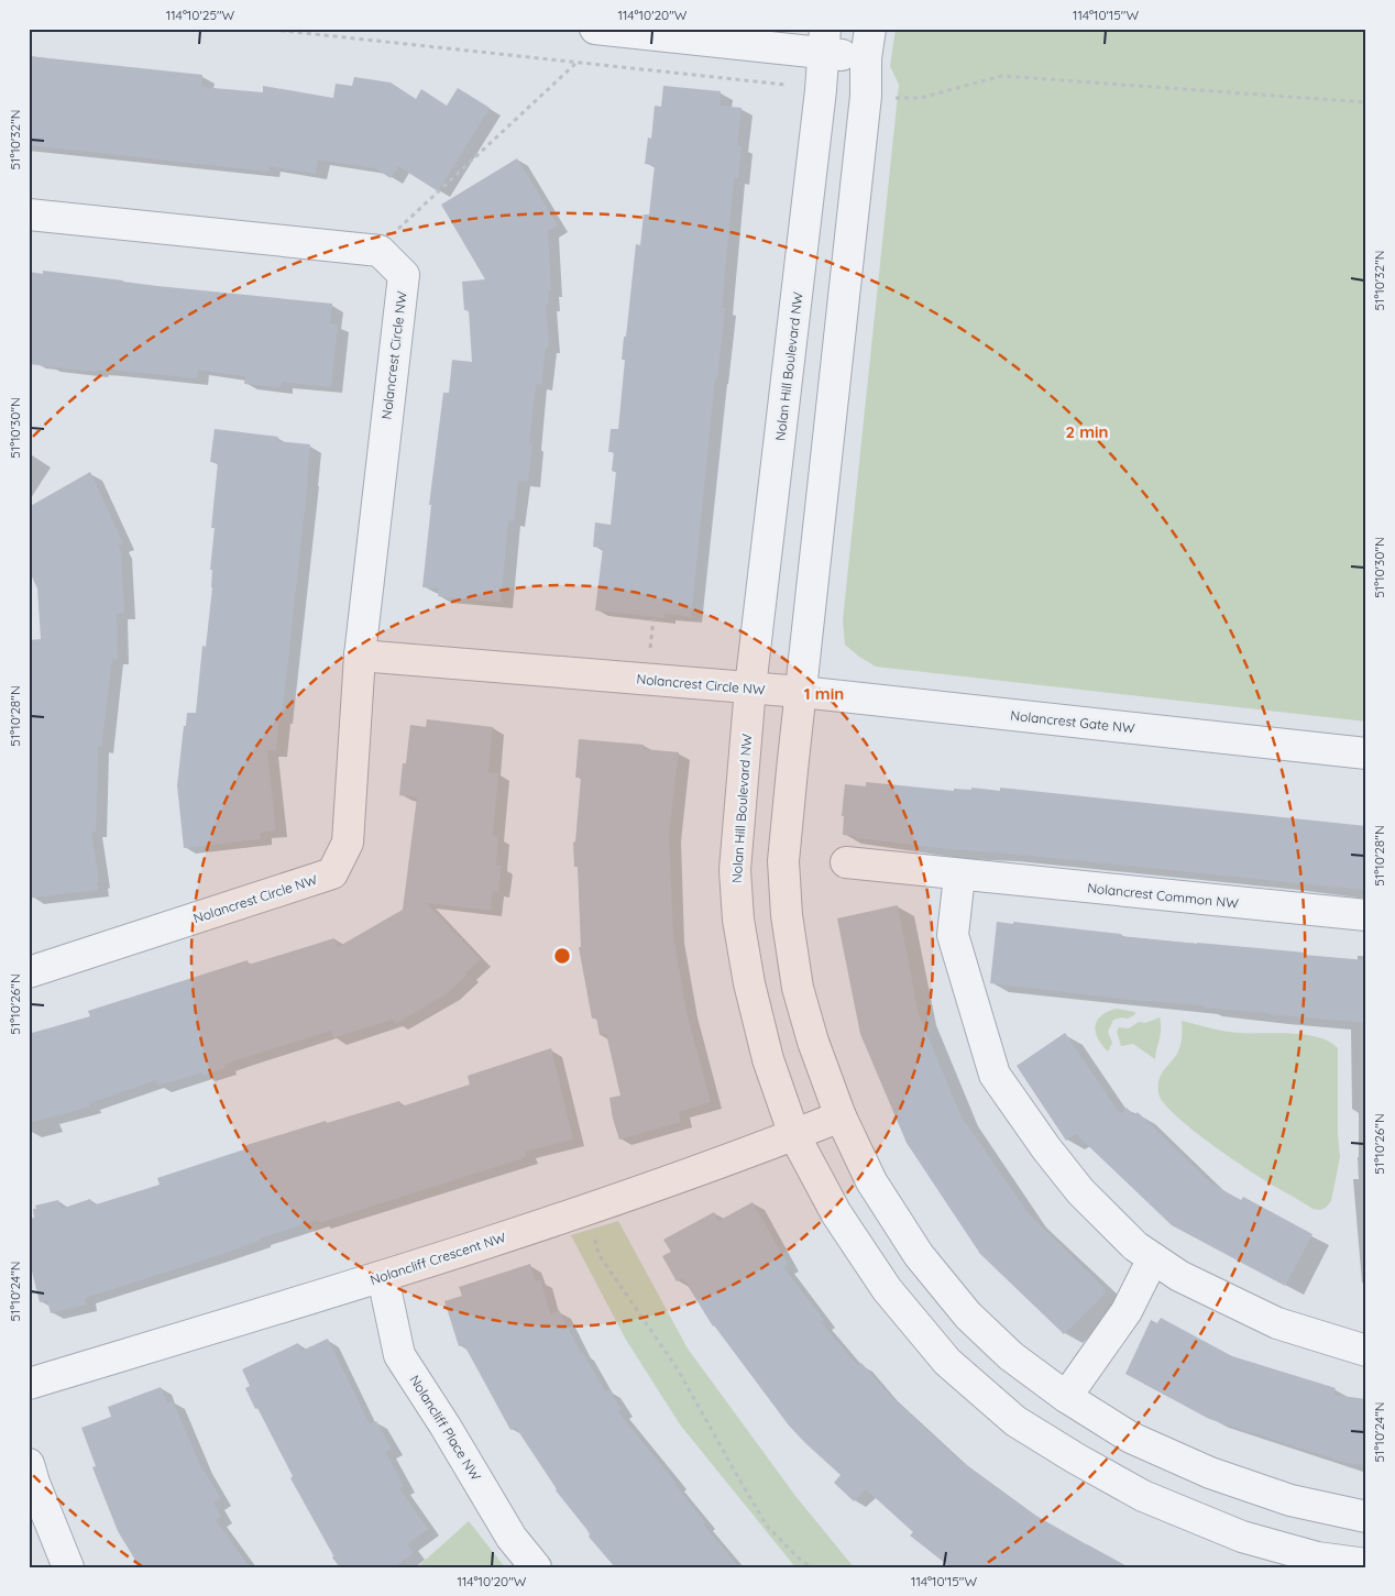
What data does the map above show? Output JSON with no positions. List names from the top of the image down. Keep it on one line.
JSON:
{"streets":{"street":["Nolancrest Circle NW","Nolan Hill Boulevard NW","Nolancrest Gate NW","Nolancrest Common NW","Nolancliff Crescent NW","Nolancliff Place NW"]},"crossings":[["Nolancrest Circle NW","Nolan Hill Boulevard NW"],["Nolancrest Circle NW","Nolancrest Gate NW"],["Nolan Hill Boulevard NW","Nolancrest Gate NW"],["Nolan Hill Boulevard NW","Nolancliff Crescent NW"],["Nolancliff Crescent NW","Nolancliff Place NW"]],"coordinates":["114°10'25\"W","114°10'20\"W","114°10'15\"W","51°10'32\"N","51°10'30\"N","51°10'28\"N","51°10'26\"N","51°10'24\"N"],"rings":["2 min","1 min"]}
